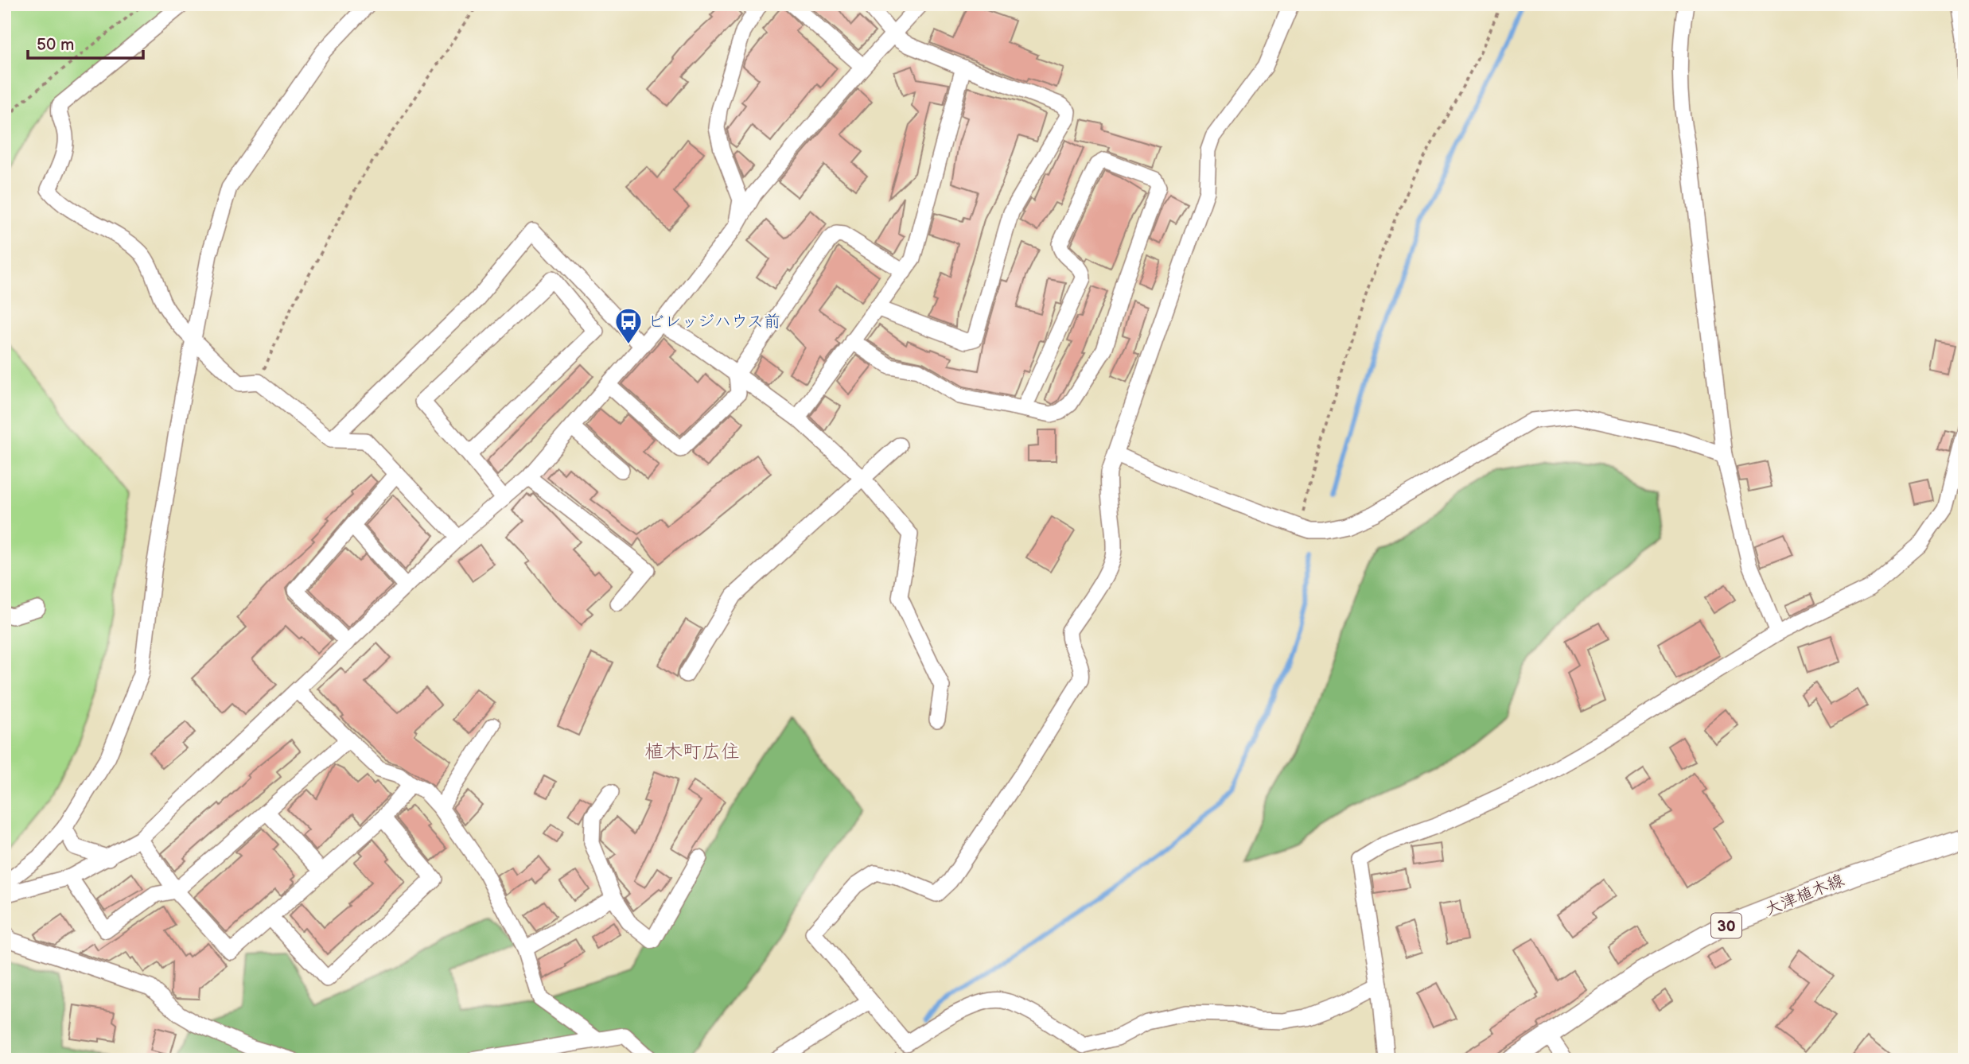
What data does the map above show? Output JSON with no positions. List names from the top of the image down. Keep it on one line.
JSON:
{"streets":{"main road":["大津植木線","30"]},"districts":["植木町広住"],"places":{"bus stop":["ビレッジハウス前"]},"scale_bar":"50 m"}
